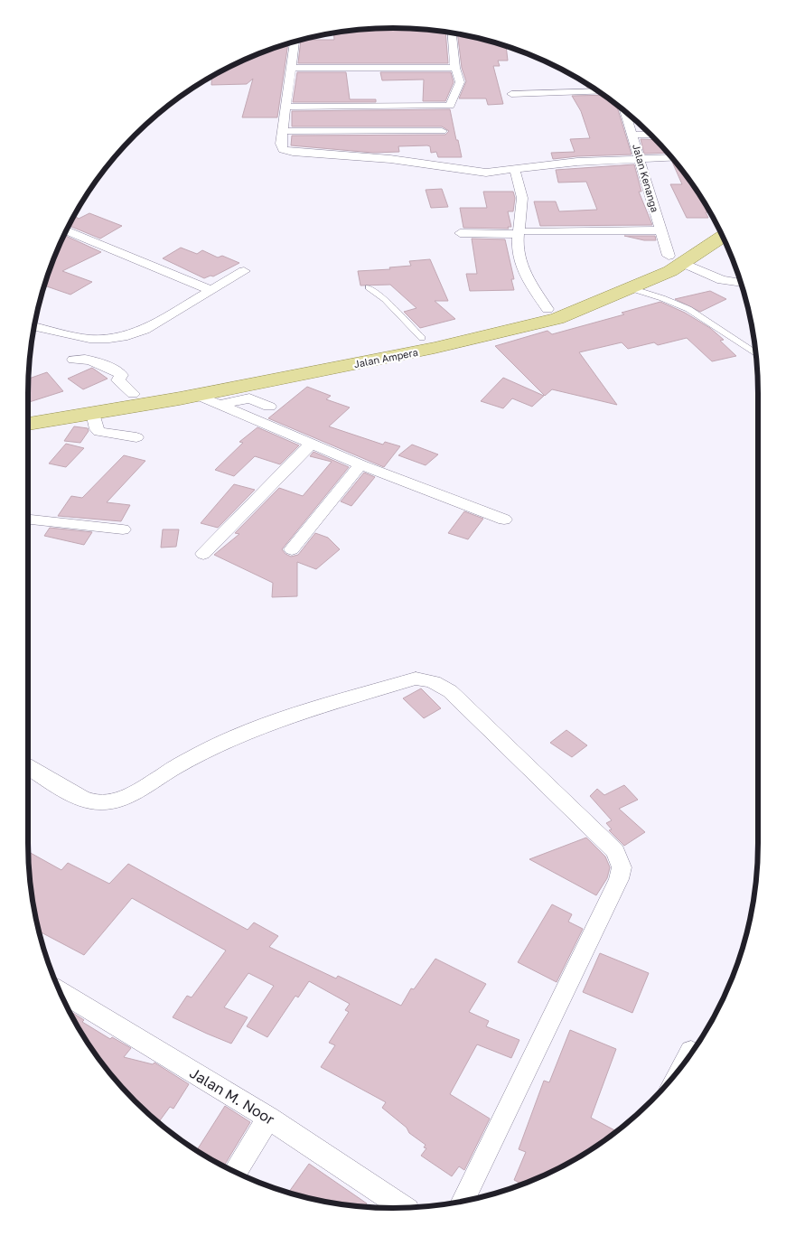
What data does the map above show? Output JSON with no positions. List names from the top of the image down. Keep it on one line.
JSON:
{"streets":{"main road":["Jalan Ampera"],"street":["Jalan Kenanga","Jalan M. Noor"]},"crossings":[["Jalan Kenanga","Jalan Ampera"]]}
